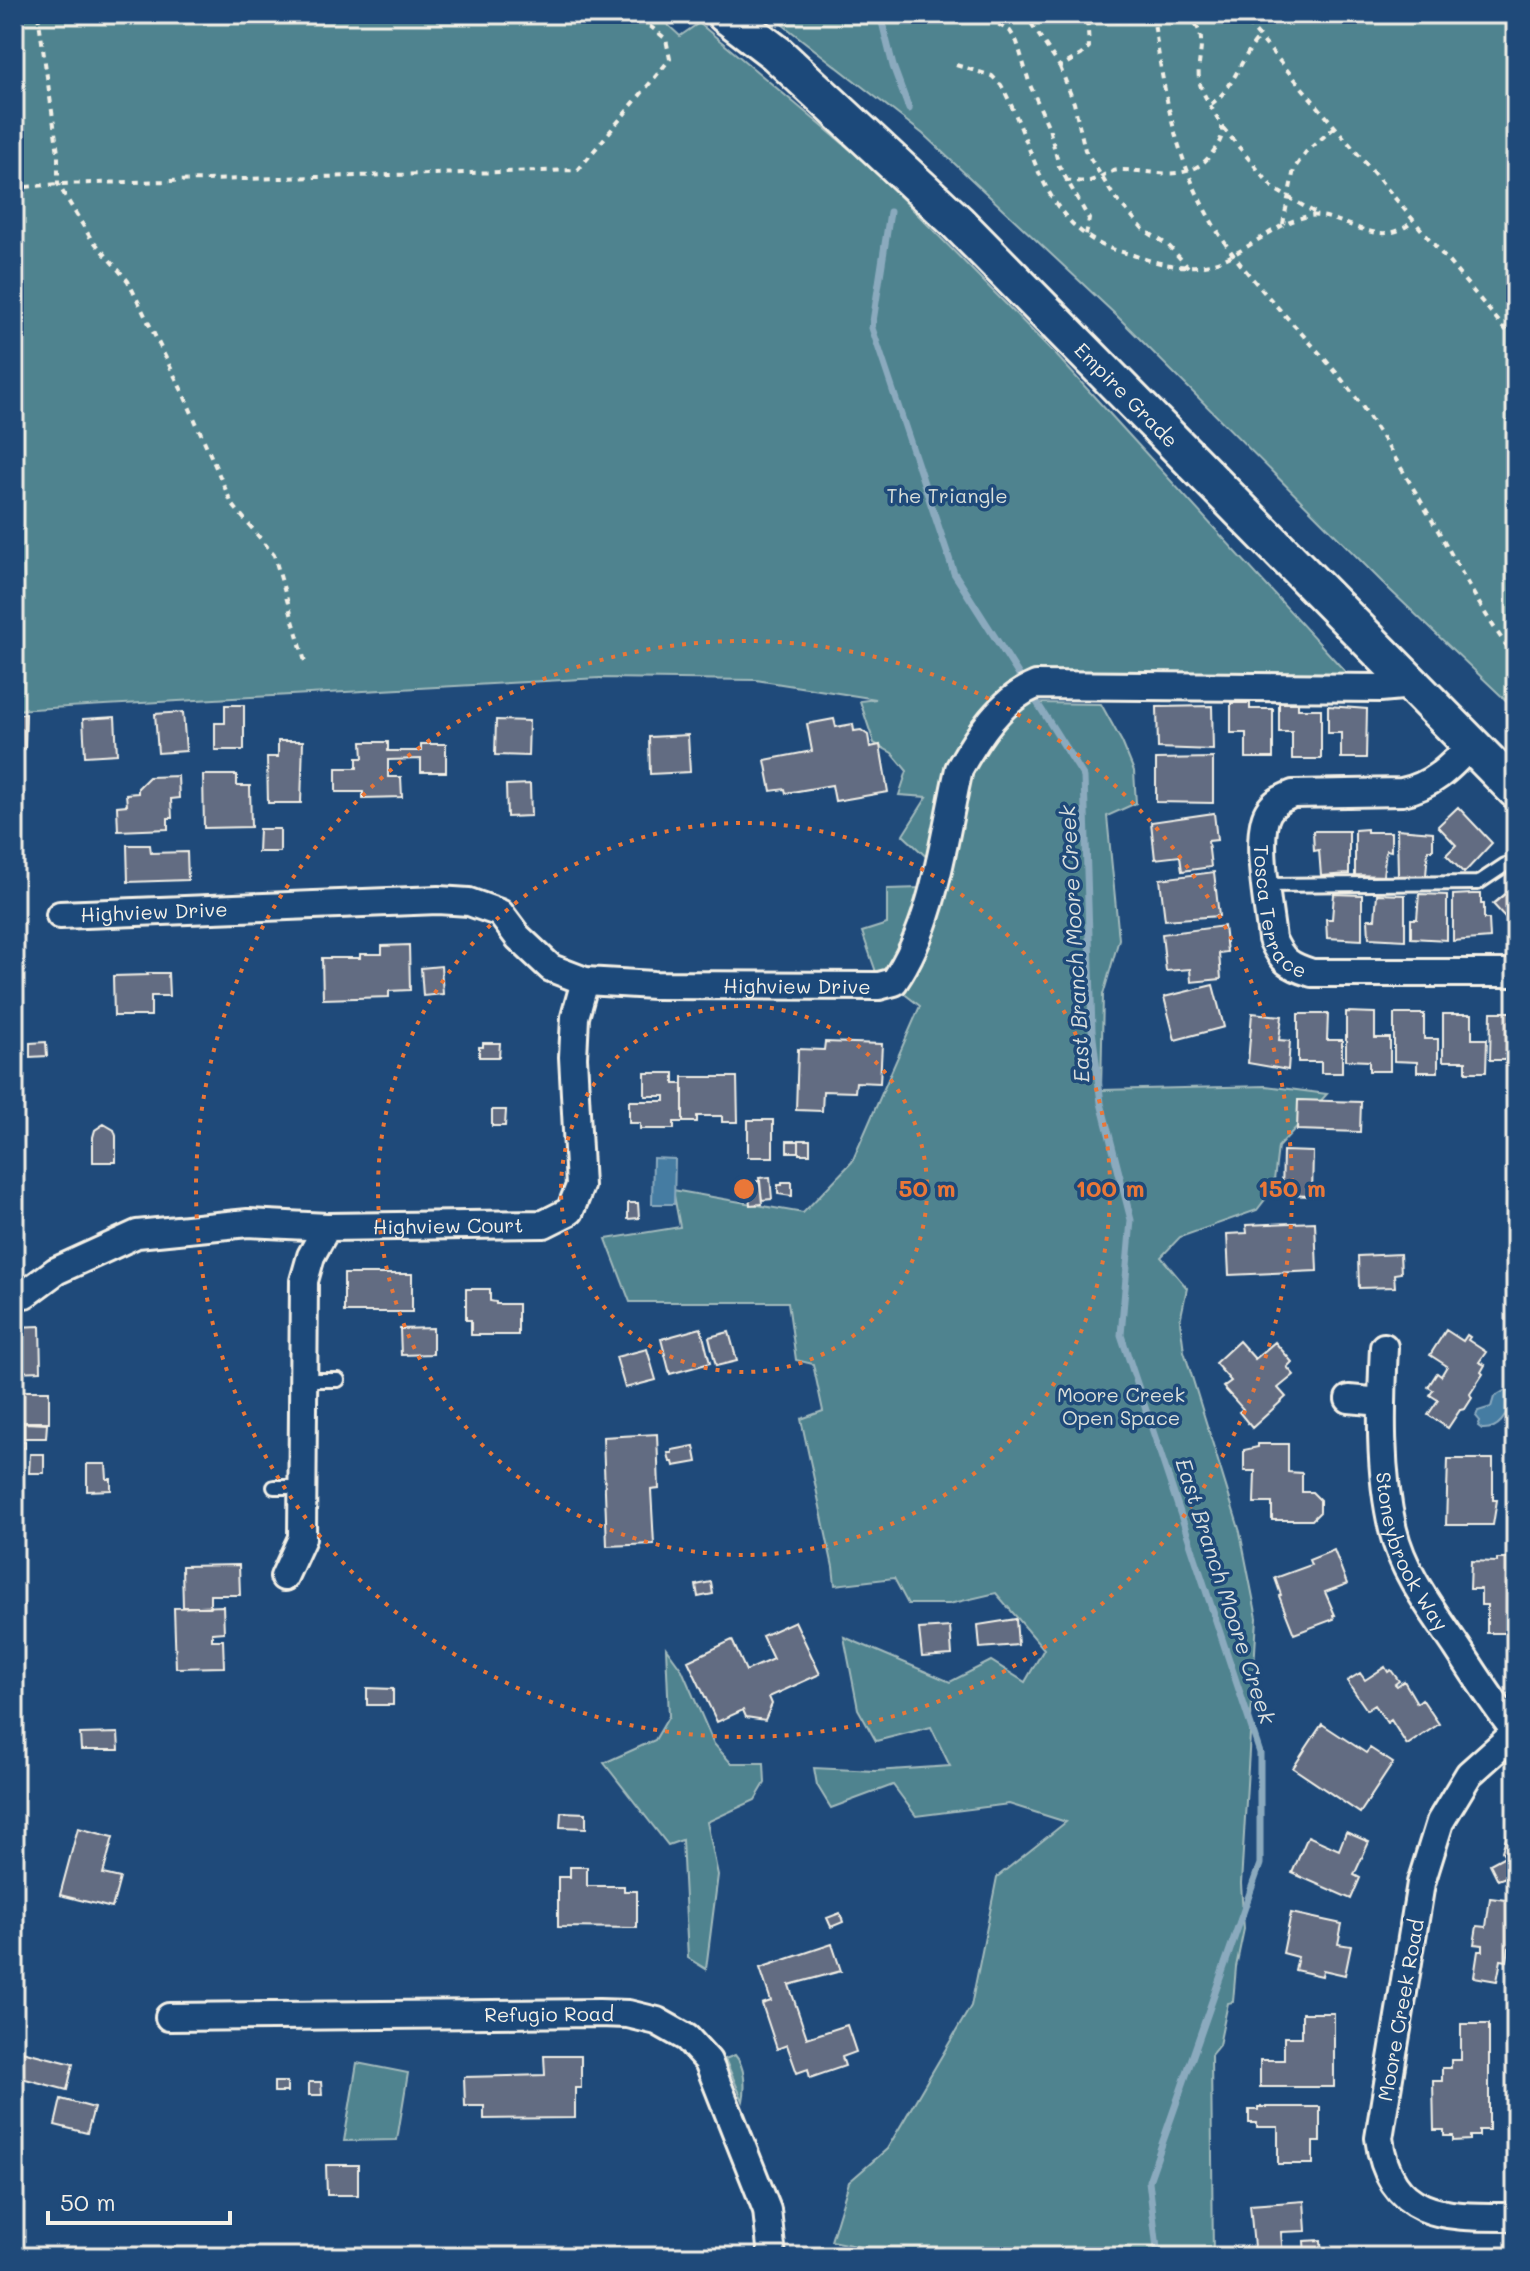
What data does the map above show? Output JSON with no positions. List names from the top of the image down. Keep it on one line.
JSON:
{"streets":{"main road":["Empire Grade"],"street":["Tosca Terrace","Highview Drive","Highview Court","Stoneybrook Way","Moore Creek Road","Refugio Road"]},"crossings":[["Empire Grade","Tosca Terrace"],["Empire Grade","Highview Drive"],["Highview Drive","Highview Court"],["Stoneybrook Way","Moore Creek Road"]],"water":["East Branch Moore Creek"],"parks":["The Triangle","Moore Creek Open Space"],"scale_bar":"50 m","rings":["50 m","100 m","150 m"]}
